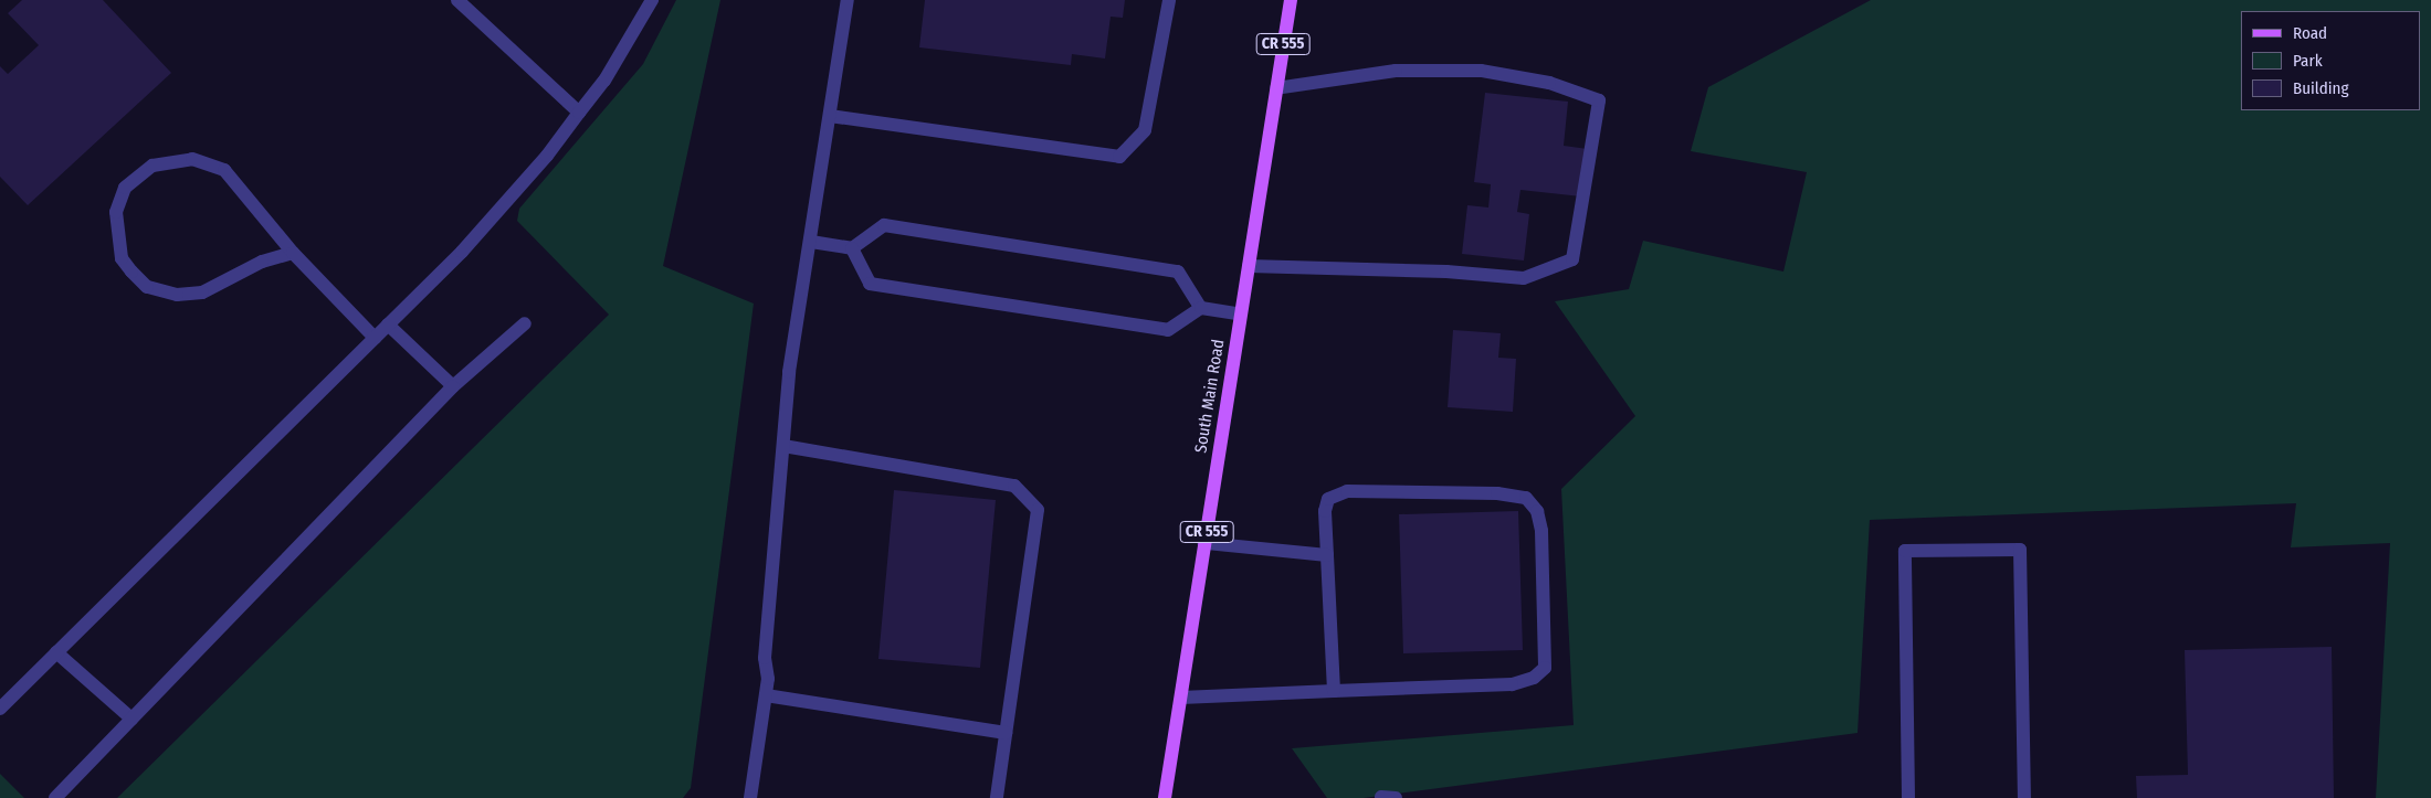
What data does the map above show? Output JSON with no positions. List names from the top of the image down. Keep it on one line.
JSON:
{"streets":{"main road":["CR 555","South Main Road"]},"legend":["Road","Park","Building"]}
